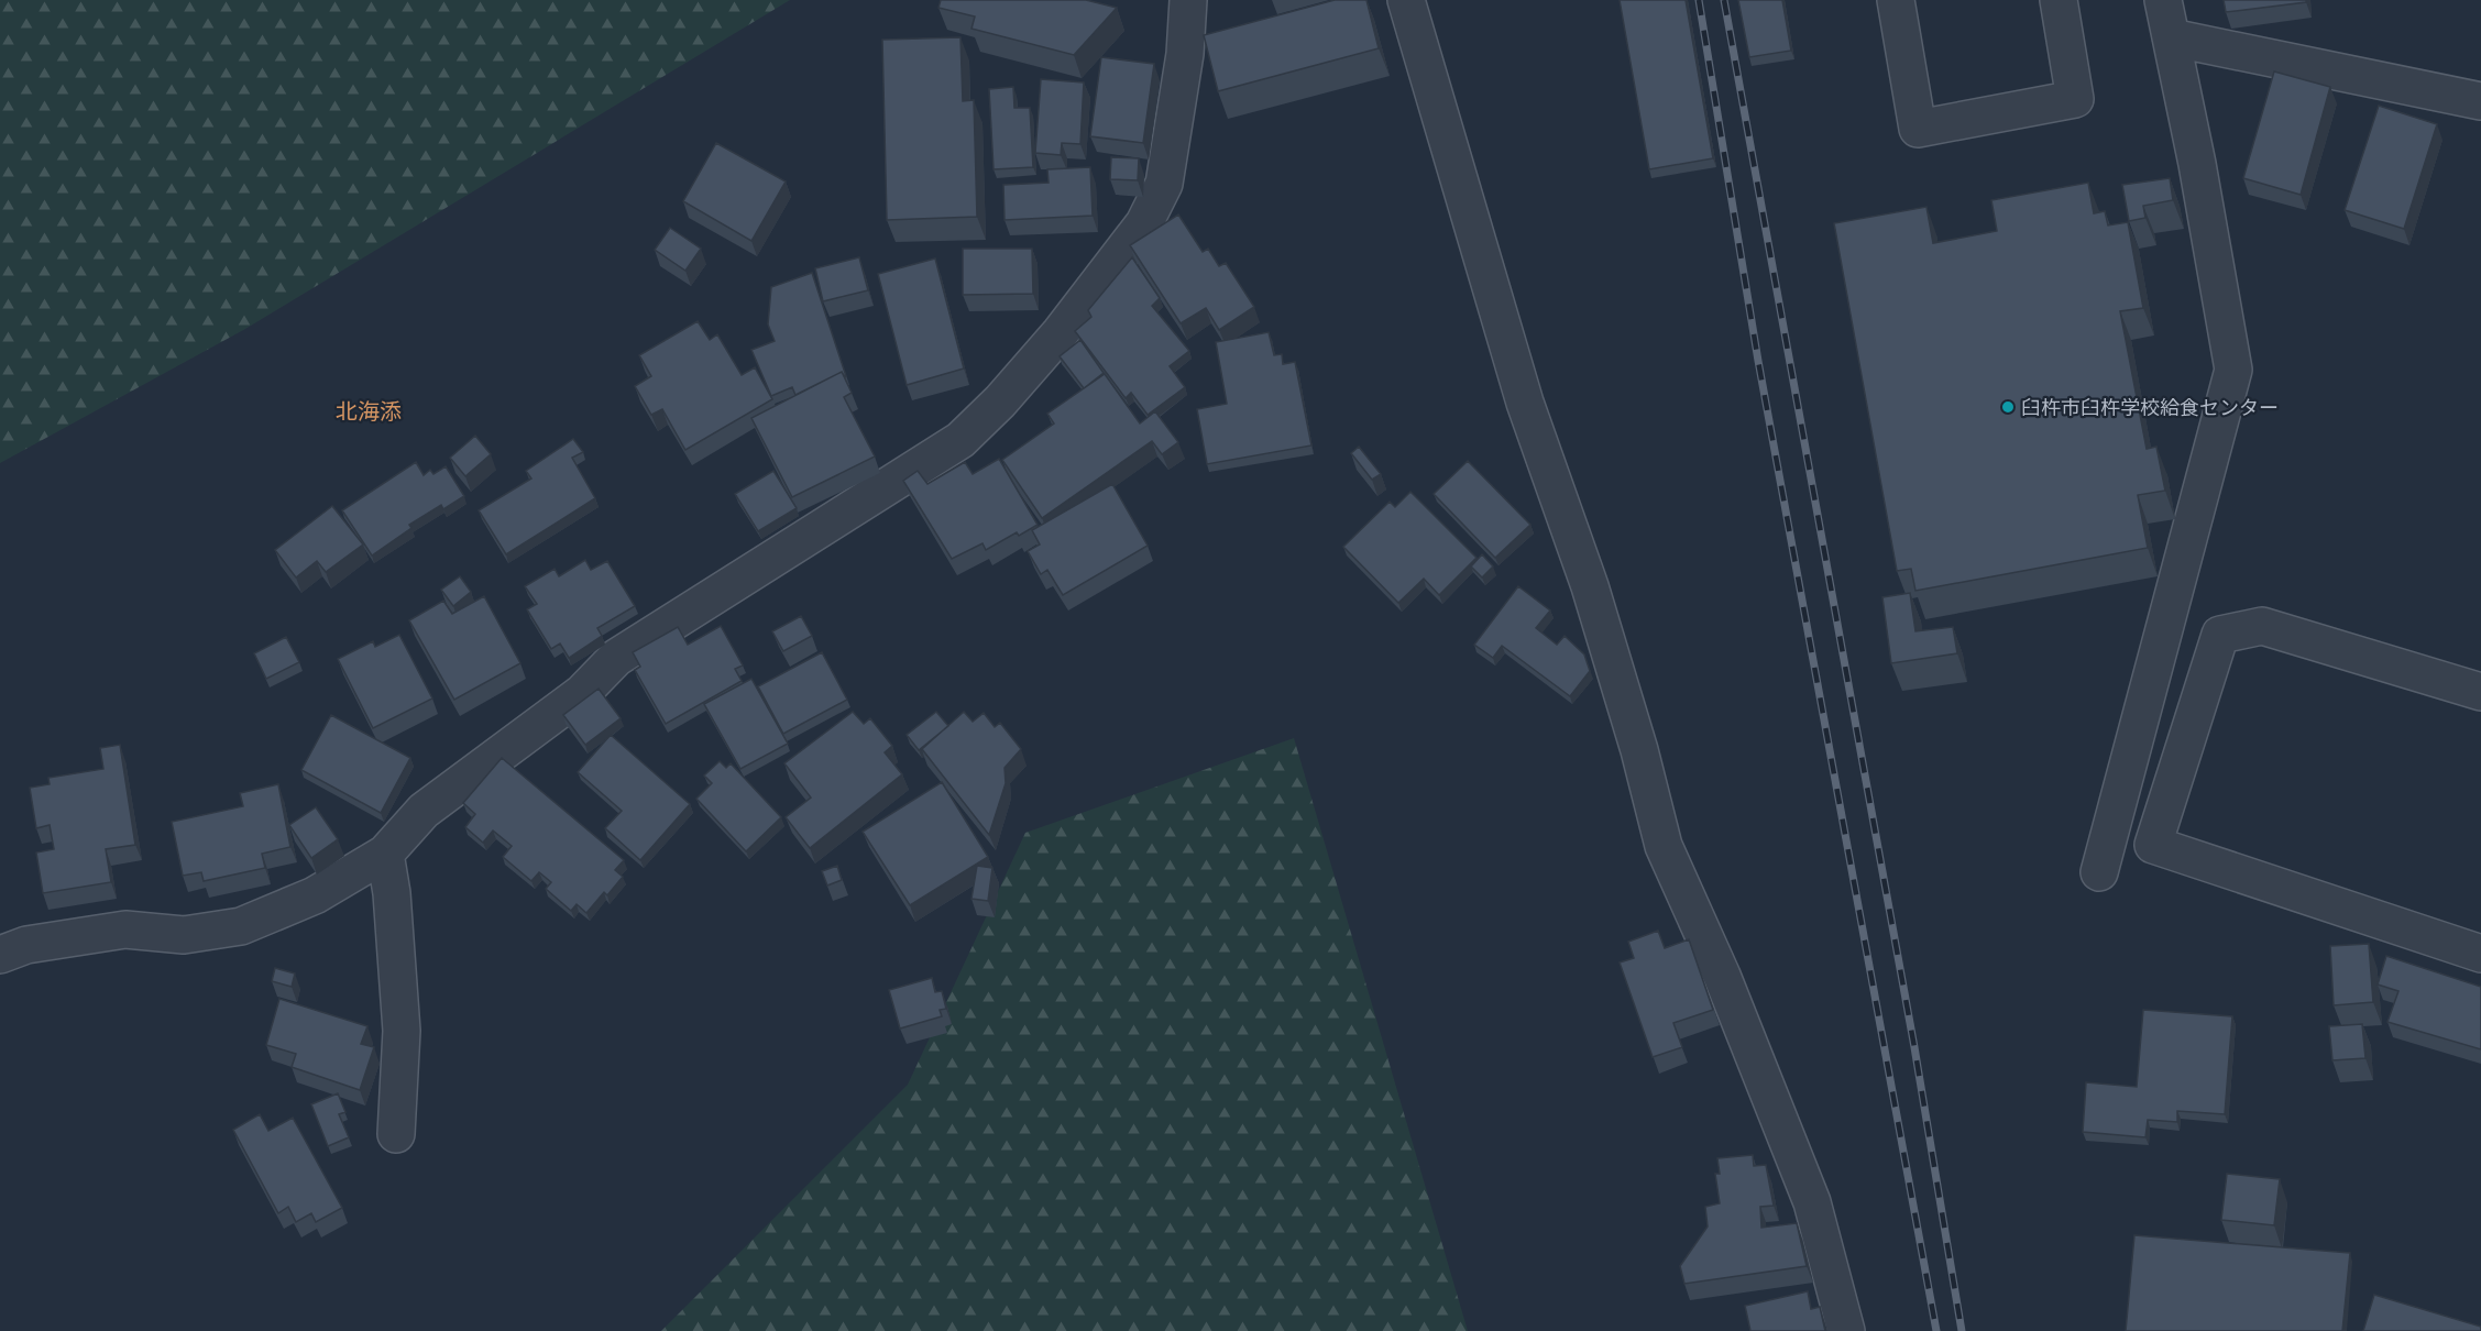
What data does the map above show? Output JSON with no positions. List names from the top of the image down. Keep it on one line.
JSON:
{"districts":["北海添"],"places":["臼杵市臼杵学校給食センター"]}
